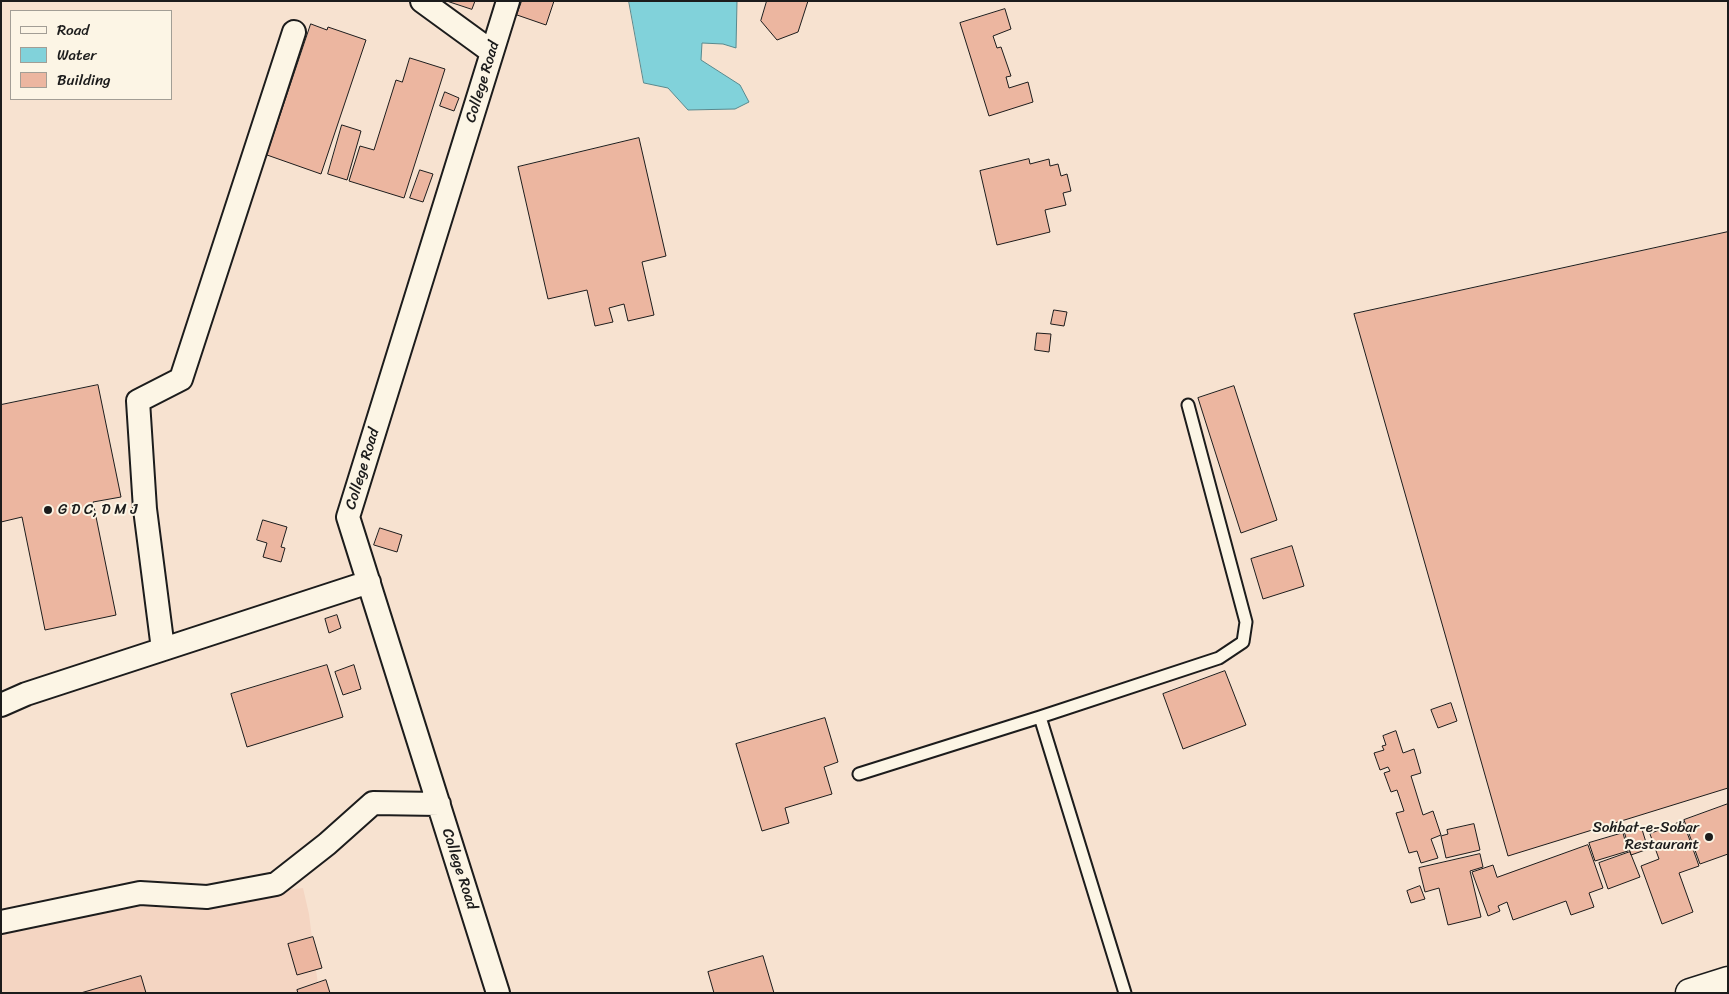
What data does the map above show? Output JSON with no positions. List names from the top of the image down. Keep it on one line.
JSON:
{"streets":{"street":["College Road"]},"places":["G D C, D M J","Sohbat-e-Sobar Restaurant"],"legend":["Road","Water","Building"]}
